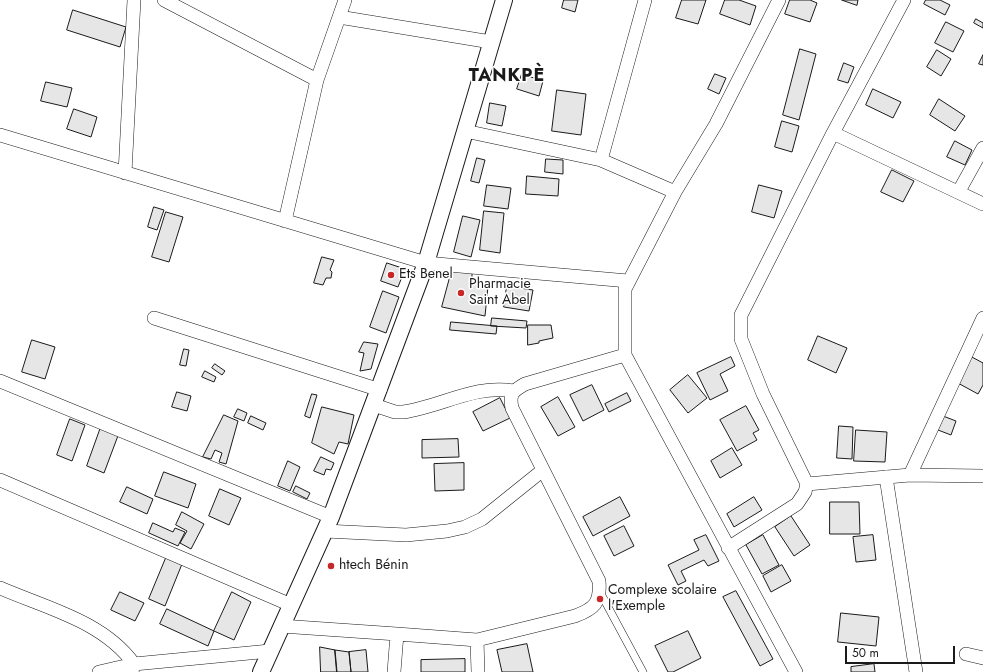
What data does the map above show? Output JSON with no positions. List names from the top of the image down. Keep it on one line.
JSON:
{"districts":["TANKPÈ"],"places":["Ets Benel","Pharmacie Saint Abel","htech Bénin","Complexe scolaire l'Exemple"],"scale_bar":"50 m"}
